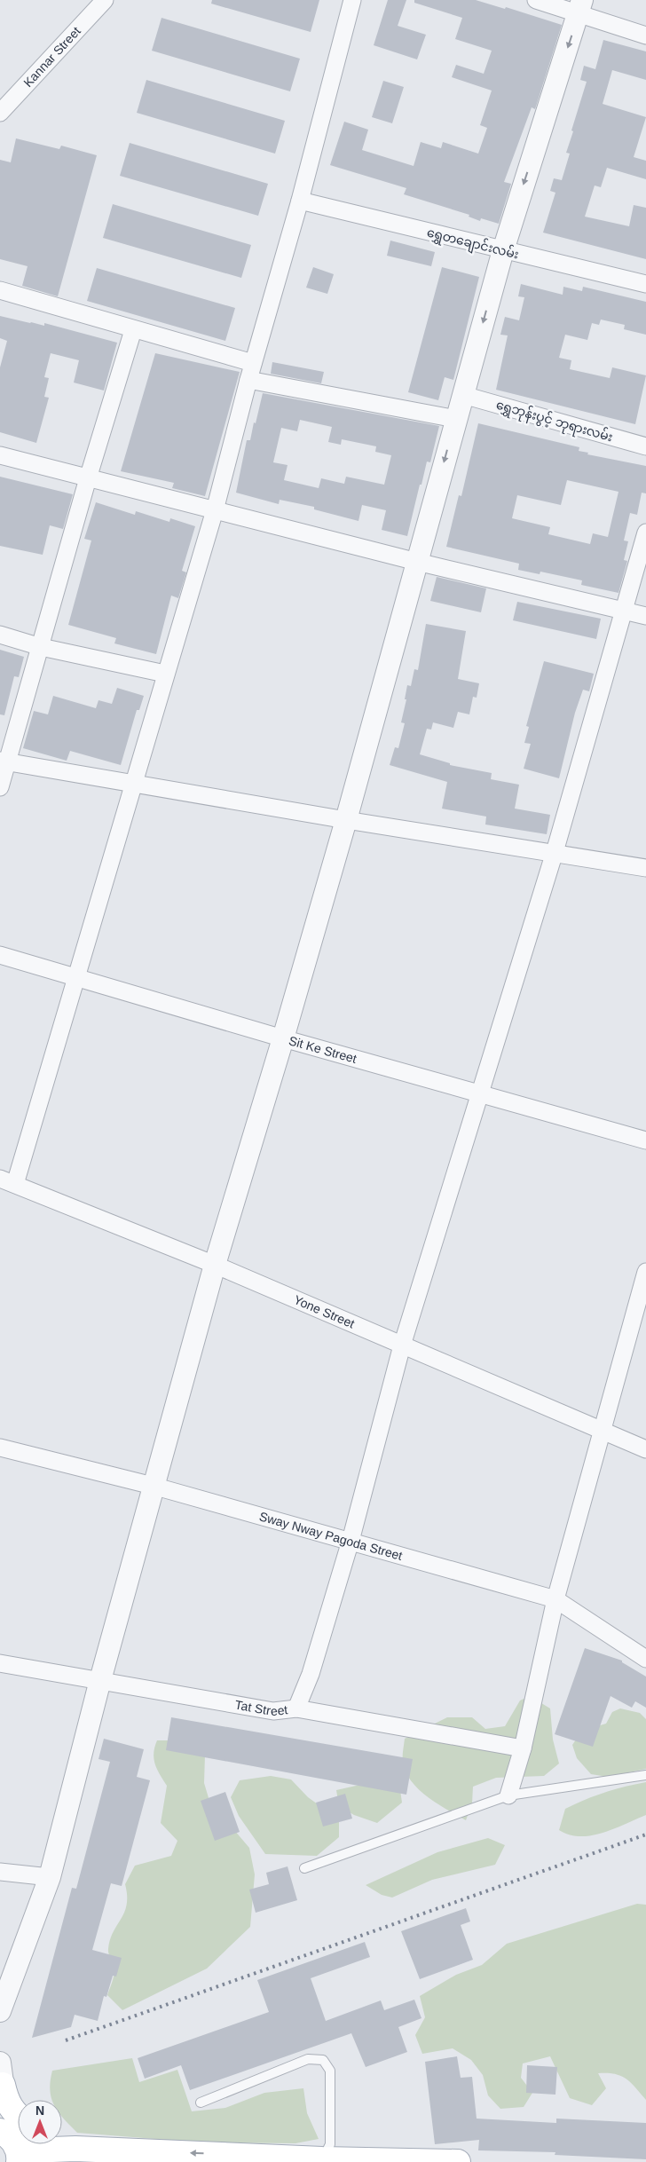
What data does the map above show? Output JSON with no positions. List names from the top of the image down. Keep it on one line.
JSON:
{"streets":{"street":["Kannar Street","ရွှေတချောင်းလမ်း","ရွှေဘုန်းပွင့် ဘုရားလမ်း","Sit Ke Street","Yone Street","Sway Nway Pagoda Street","Tat Street"]},"north":"top"}
